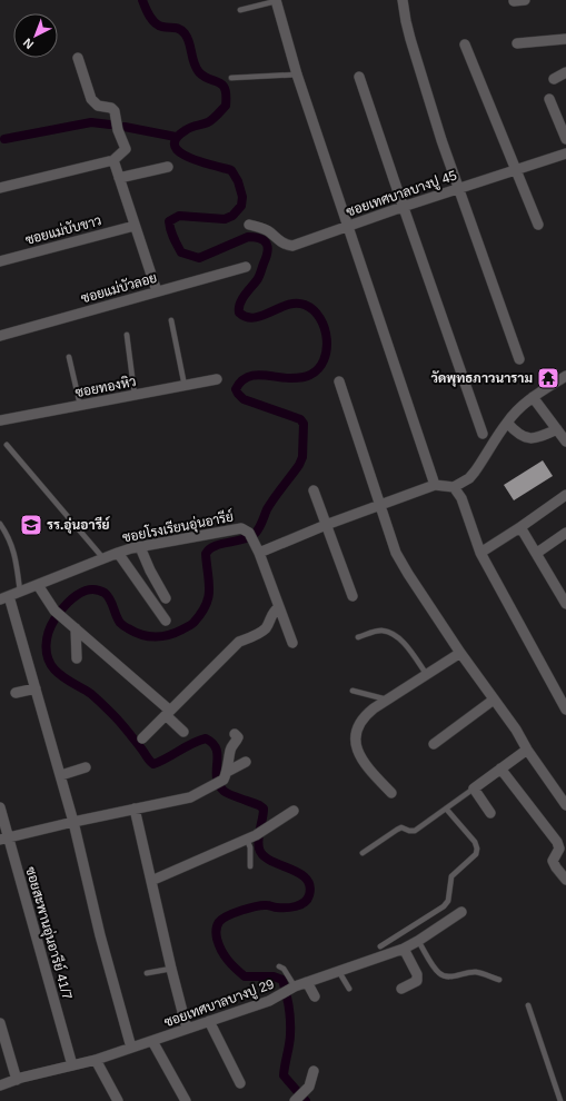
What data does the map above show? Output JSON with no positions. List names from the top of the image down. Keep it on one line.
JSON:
{"streets":{"street":["ซอยเทศบาลบางปู 45","ซอยแม่บับขาว","ซอยแม่บัวลอย","ซอยทองหิว","ซอยโรงเรียนอุ่นอารีย์","ซอยสะพานอุ่นอารีย์ 41/7","ซอยเทศบาลบางปู 29"]},"crossings":[["ซอยสะพานอุ่นอารีย์ 41/7","ซอยเทศบาลบางปู 29"]],"places":{"temple":["วัดพุทธภาวนาราม"],"school or university":["รร.อุ่นอารีย์"]},"north":"bottom left"}
